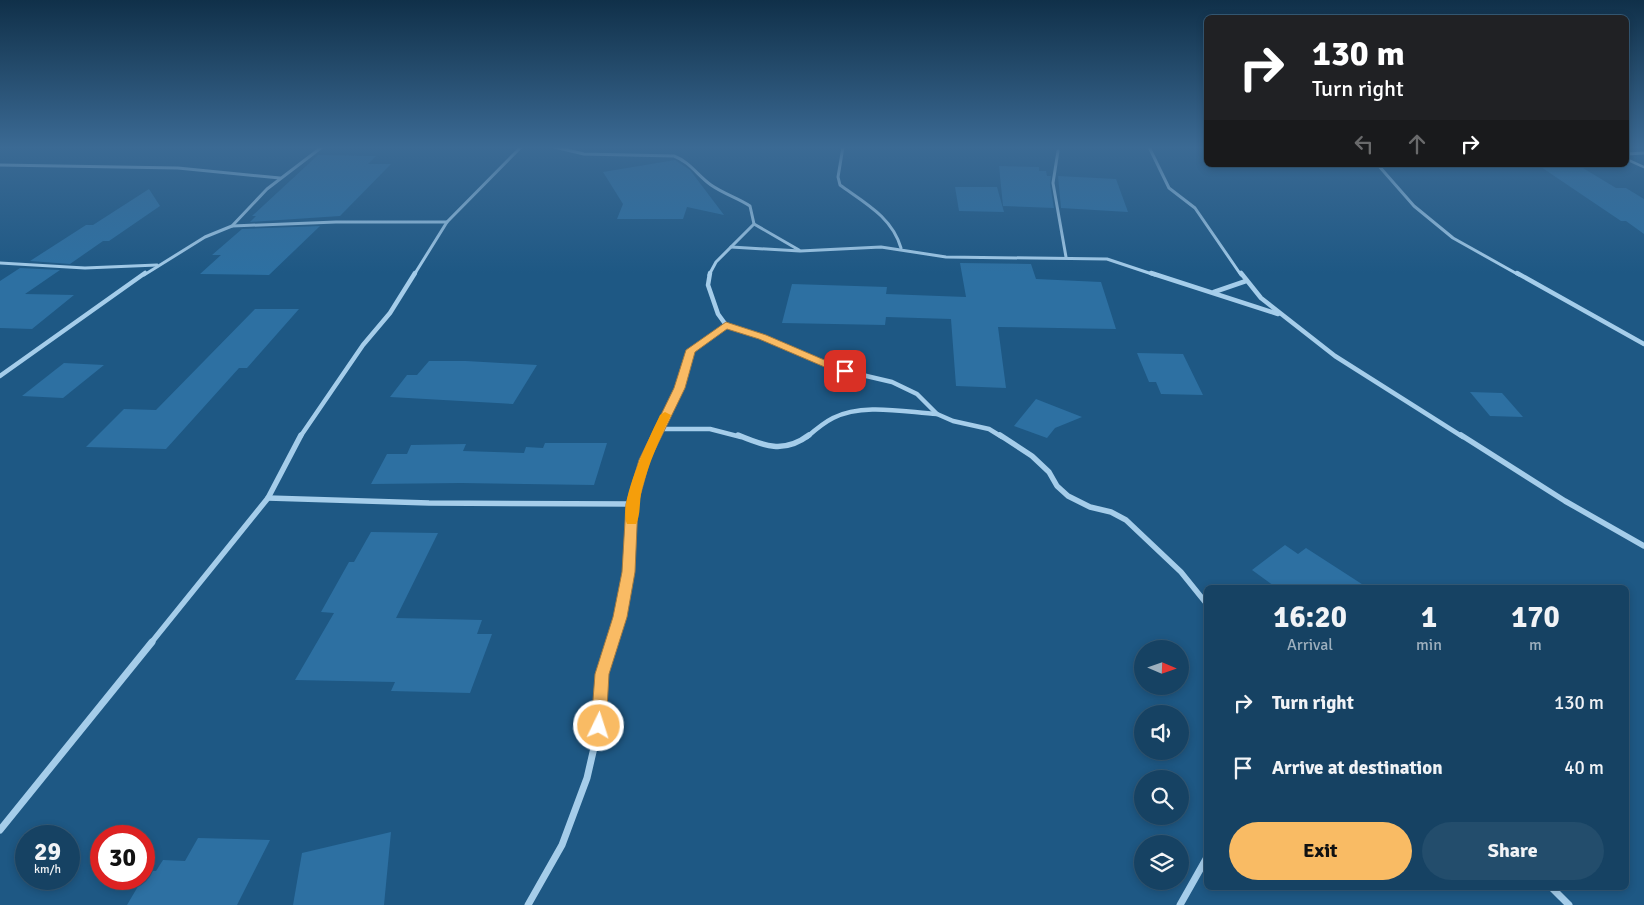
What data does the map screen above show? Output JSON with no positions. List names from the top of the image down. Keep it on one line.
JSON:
{"north":"right","page":{"turn":["130 m","Turn right"],"eta":["16:20","Arrival","1","min","170","m"],"list":[{"name":"Turn right","value":"130 m"},{"name":"Arrive at destination","value":"40 m"}],"buttons":["Exit","Share"],"speed":"29 km/h","limit":"30"}}
